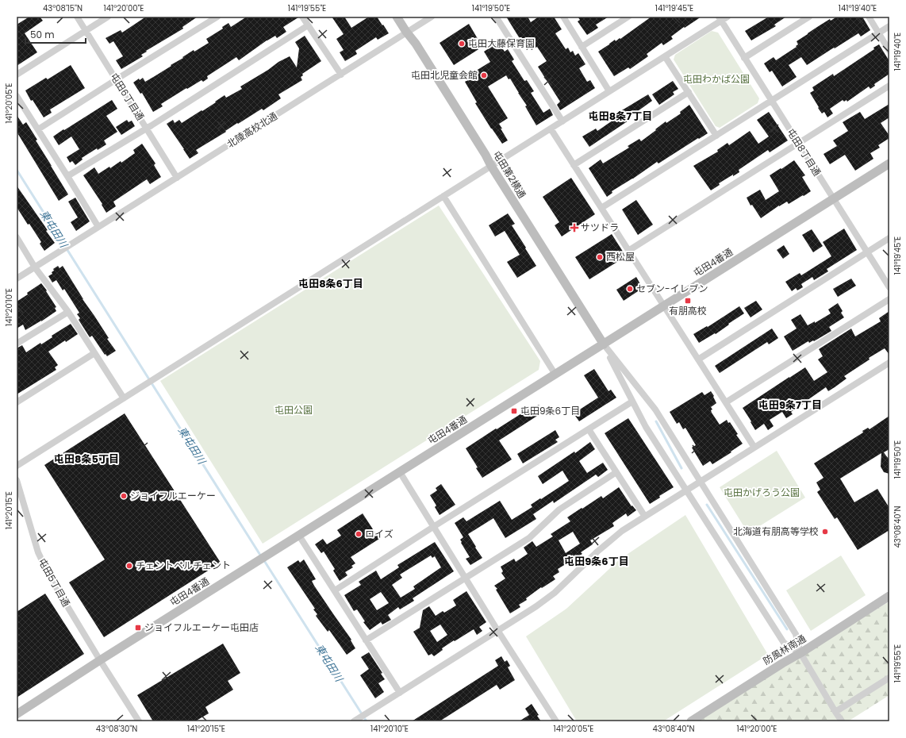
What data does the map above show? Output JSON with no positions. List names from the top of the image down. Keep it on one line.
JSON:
{"streets":{"street":["屯田6丁目通","北陵高校北通","屯田8丁目通","屯田第2横通","屯田4番通","屯田5丁目通","防風林南通"]},"crossings":[["屯田6丁目通","北陵高校北通"],["北陵高校北通","屯田第2横通"],["屯田8丁目通","屯田4番通"],["屯田第2横通","屯田4番通"],["屯田4番通","屯田5丁目通"]],"districts":["屯田8条7丁目","屯田8条6丁目","屯田9条7丁目","屯田8条5丁目","屯田9条6丁目"],"water":["東屯田川"],"parks":["屯田わかば公園","屯田公園","屯田かげろう公園"],"places":{"other":["屯田大藤保育園","屯田北児童会館","西松屋","セブン-イレブン","ジョイフルエーケー","北海道有朋高等学校","ロイズ","チェントペルチェント"],"health":["サツドラ"],"transit":["有朋高校","屯田9条6丁目","ジョイフルエーケー屯田店"]},"scale_bar":"50 m","coordinates":["43°08'15\"N","141°20'00\"E","141°19'55\"E","141°19'50\"E","141°19'45\"E","141°19'40\"E","141°20'05\"E","141°20'10\"E","141°20'15\"E","43°08'40\"N","43°08'30\"N"]}
